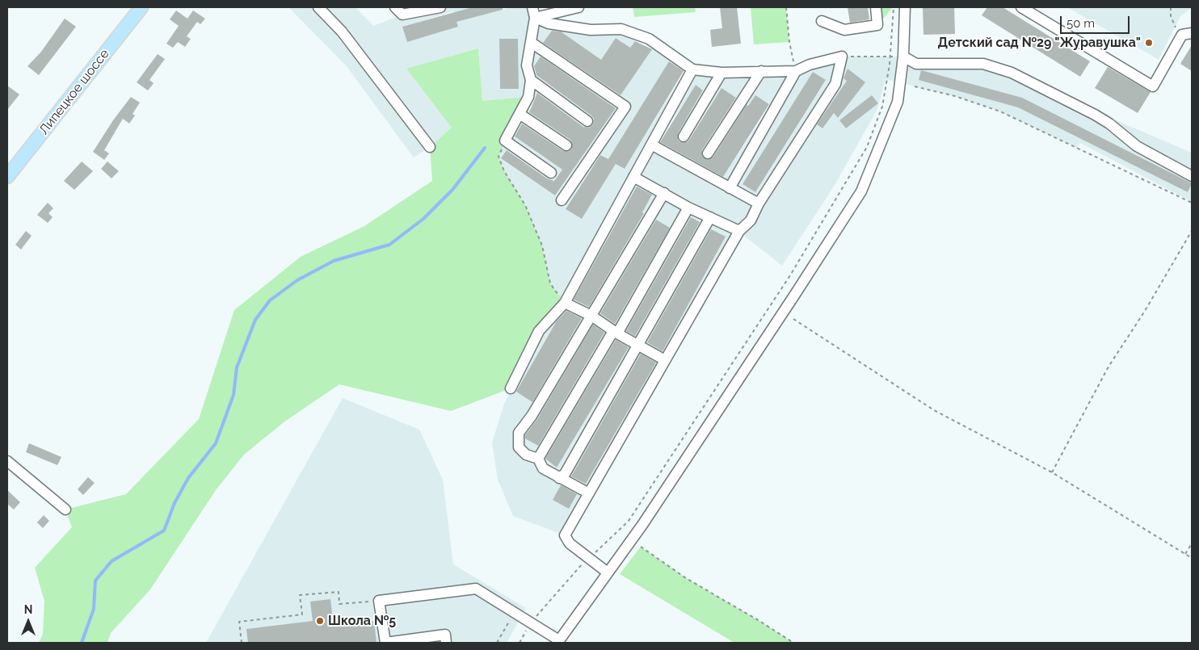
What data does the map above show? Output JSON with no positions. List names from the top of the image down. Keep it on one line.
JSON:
{"streets":{"main road":["Липецкое шоссе"]},"places":["Детский сад №29 \"Журавушка\"","Школа №5"],"scale_bar":"50 m","north":"top"}
